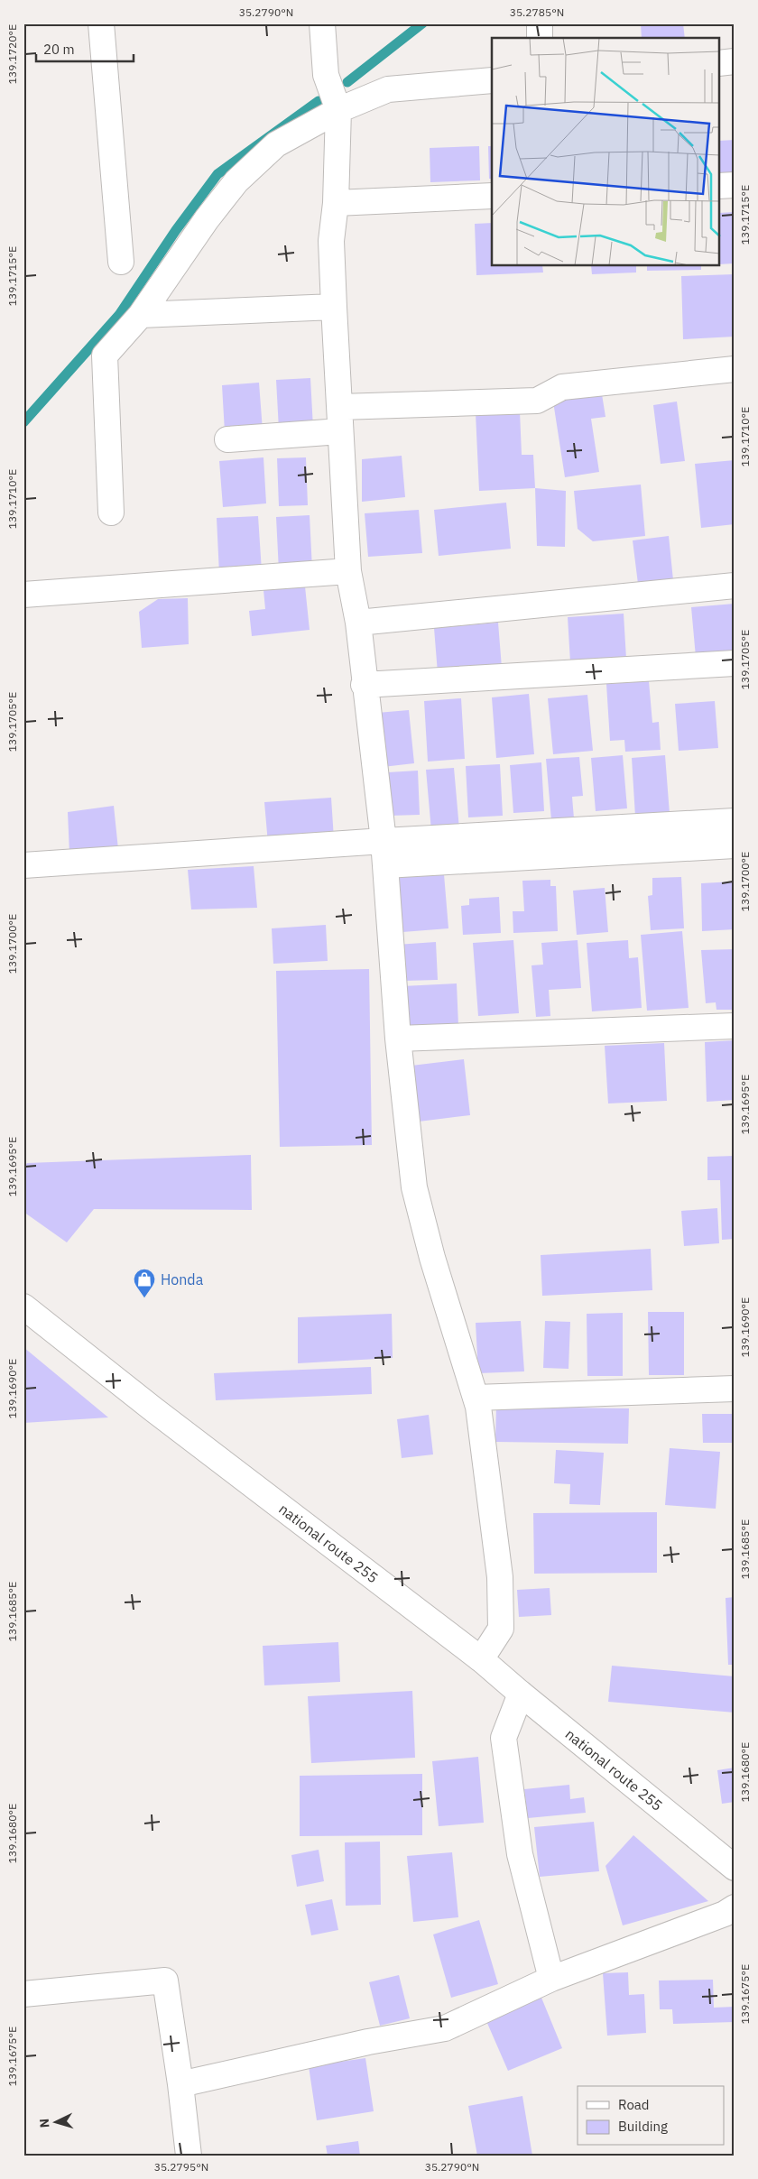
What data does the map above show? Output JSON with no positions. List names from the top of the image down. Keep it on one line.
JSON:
{"streets":{"main road":["national route 255"]},"places":{"shop":["Honda"]},"legend":["Road","Building"],"scale_bar":"20 m","north":"left","coordinates":["35.2790°N","35.2785°N","139.1720°E","139.1715°E","139.1710°E","139.1705°E","139.1700°E","139.1695°E","139.1690°E","139.1685°E","139.1680°E","139.1675°E","35.2795°N"]}
